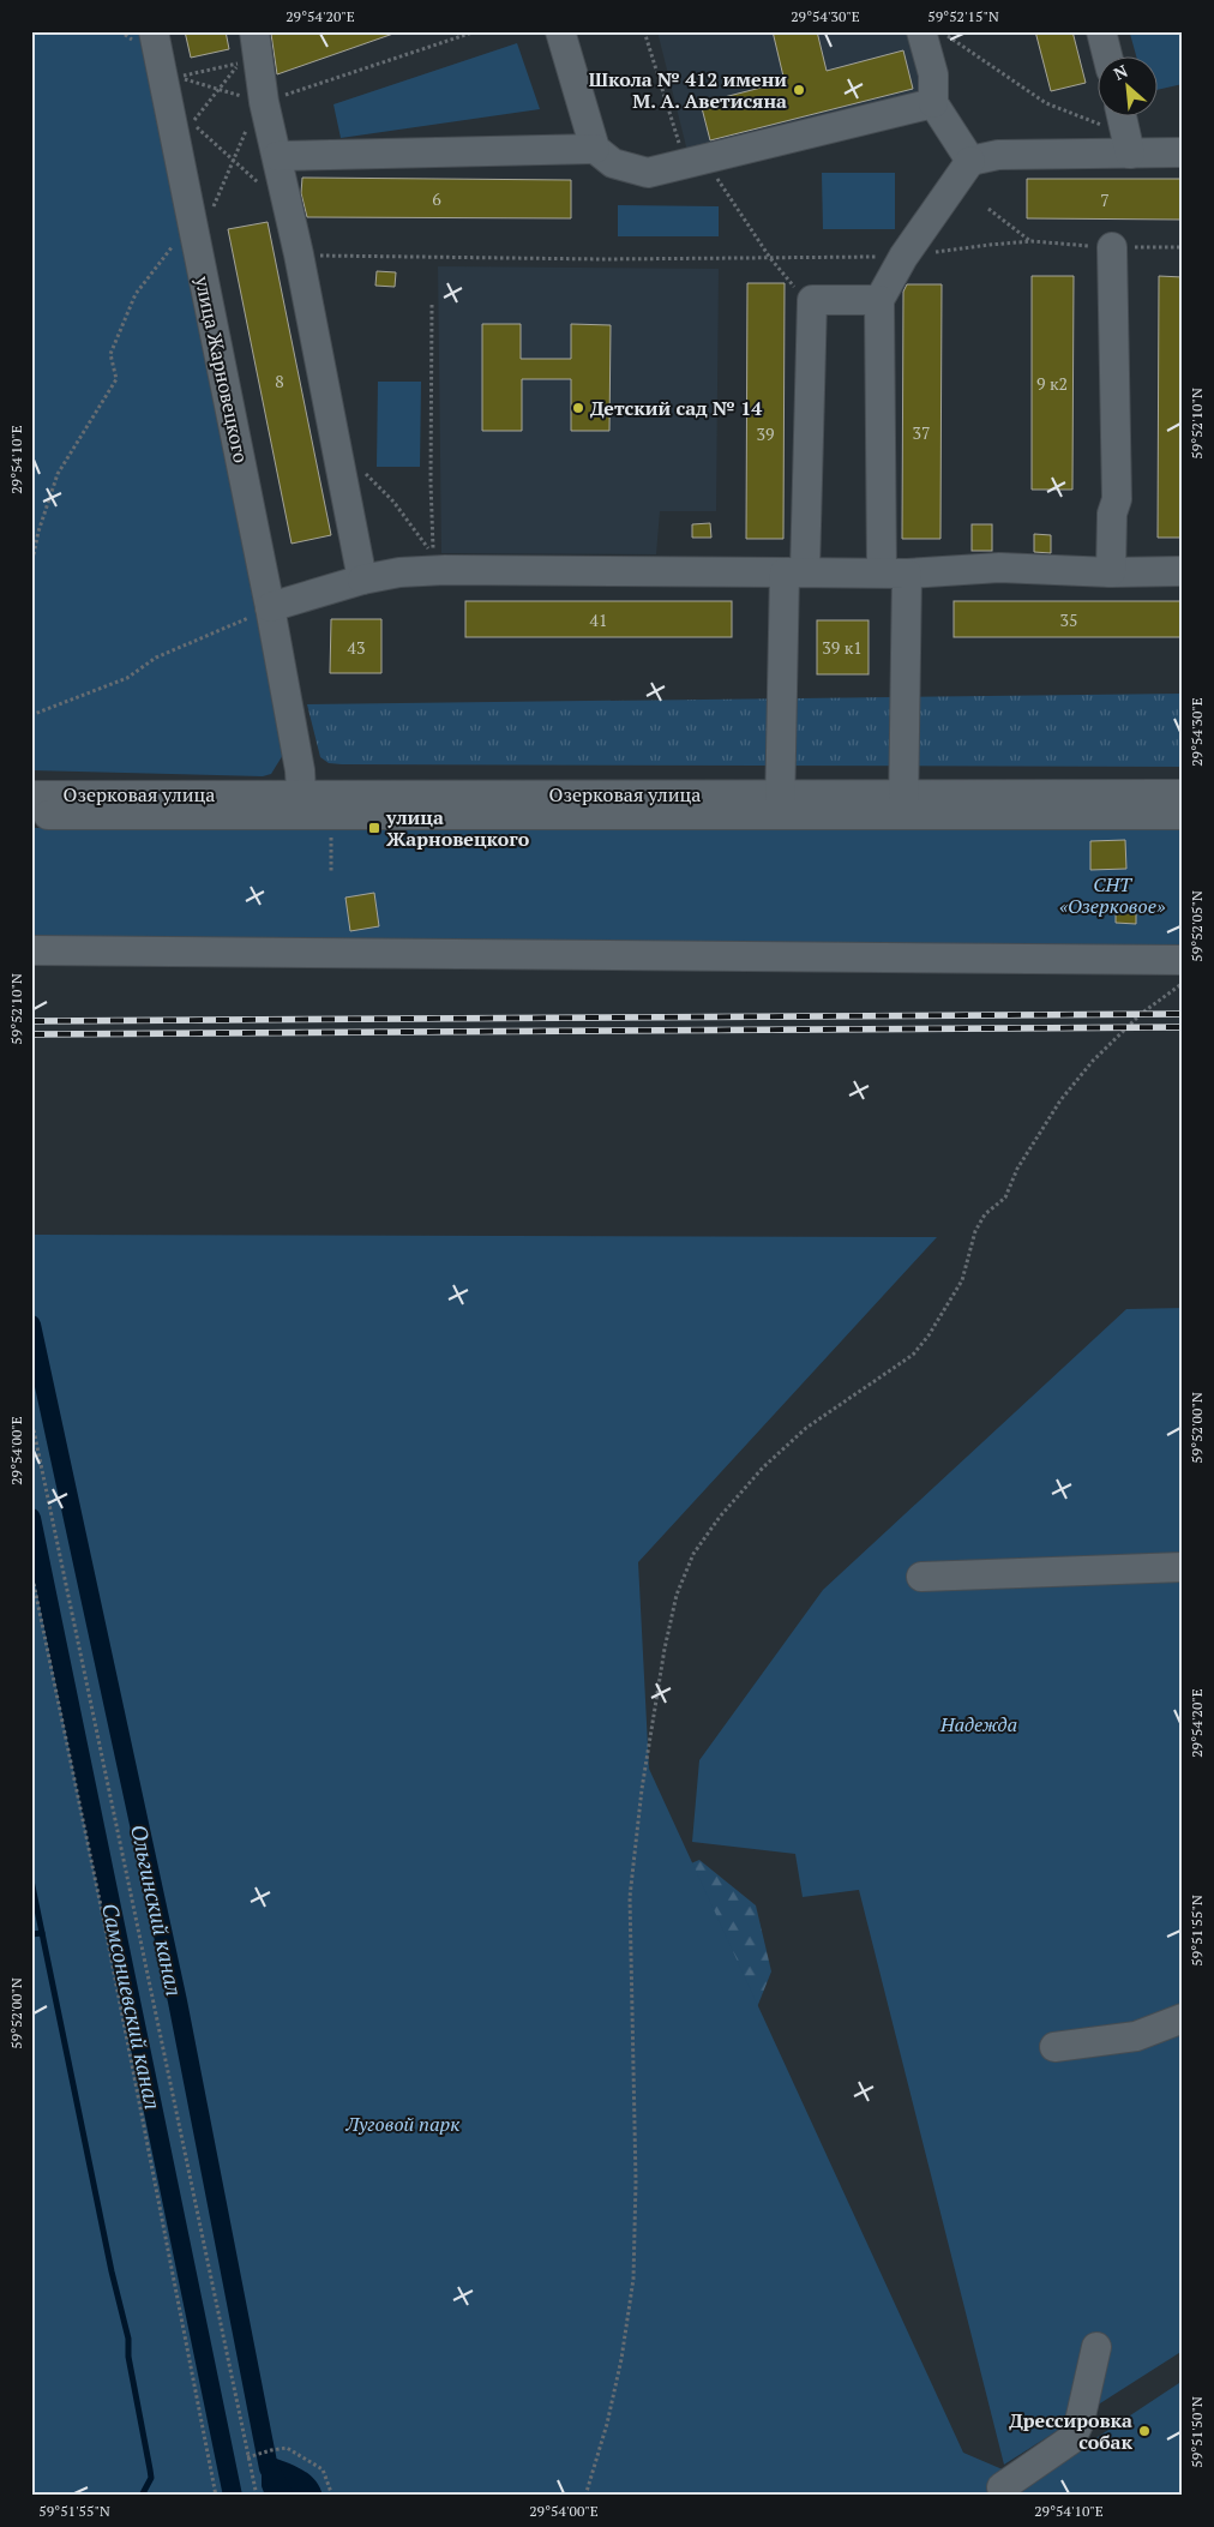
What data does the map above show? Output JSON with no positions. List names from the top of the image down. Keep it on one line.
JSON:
{"streets":{"street":["улица Жарновецкого","Озерковая улица"]},"crossings":[["улица Жарновецкого","Озерковая улица"]],"water":["Ольгинский канал","Самсониевский канал"],"parks":["СНТ «Озерковое»","Надежда","Луговой парк"],"places":{"other":["Школа № 412 имени М. А. Аветисяна","Детский сад № 14","Дрессировка собак"],"transit":["улица Жарновецкого"]},"house_numbers":["6","7","8","9 к2","37","39","41","35","43","39 к1"],"north":"top left","coordinates":["29°54'20\"E","29°54'30\"E","59°52'15\"N","59°52'10\"N","29°54'10\"E","59°52'05\"N","59°52'00\"N","29°54'00\"E","59°51'55\"N","59°51'50\"N"]}
